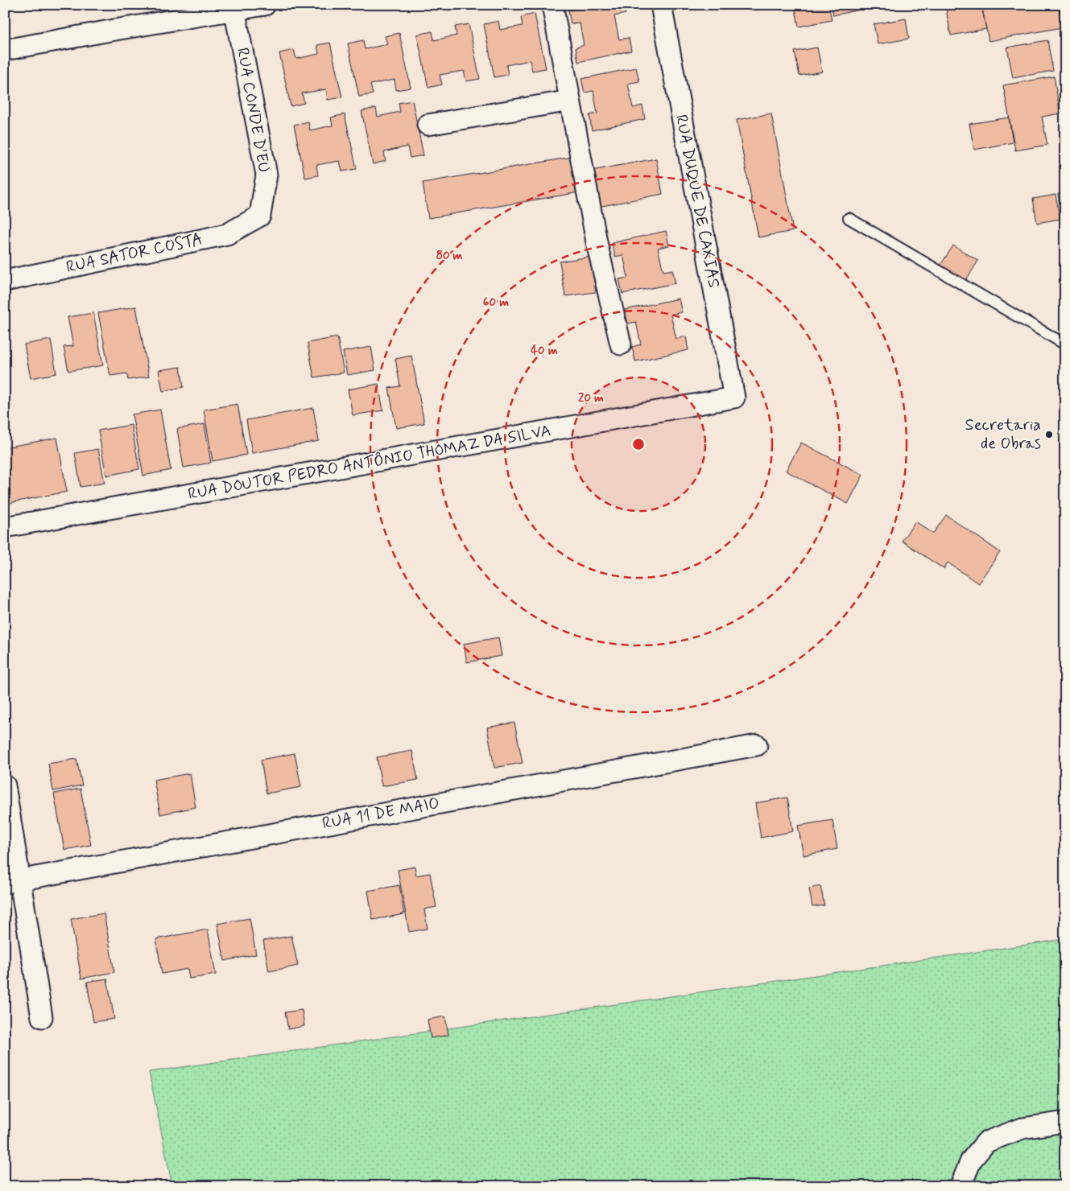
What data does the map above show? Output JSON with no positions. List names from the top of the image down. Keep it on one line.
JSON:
{"streets":{"street":["RUA CONDE D'EU","RUA DUQUE DE CAXIAS","RUA SATOR COSTA","RUA DOUTOR PEDRO ANTÔNIO THOMAZ DA SILVA","RUA 11 DE MAIO"]},"crossings":[["RUA CONDE D'EU","RUA SATOR COSTA"],["RUA DUQUE DE CAXIAS","RUA DOUTOR PEDRO ANTÔNIO THOMAZ DA SILVA"]],"places":["Secretaria de Obras"],"rings":["80 m","60 m","40 m","20 m"]}
